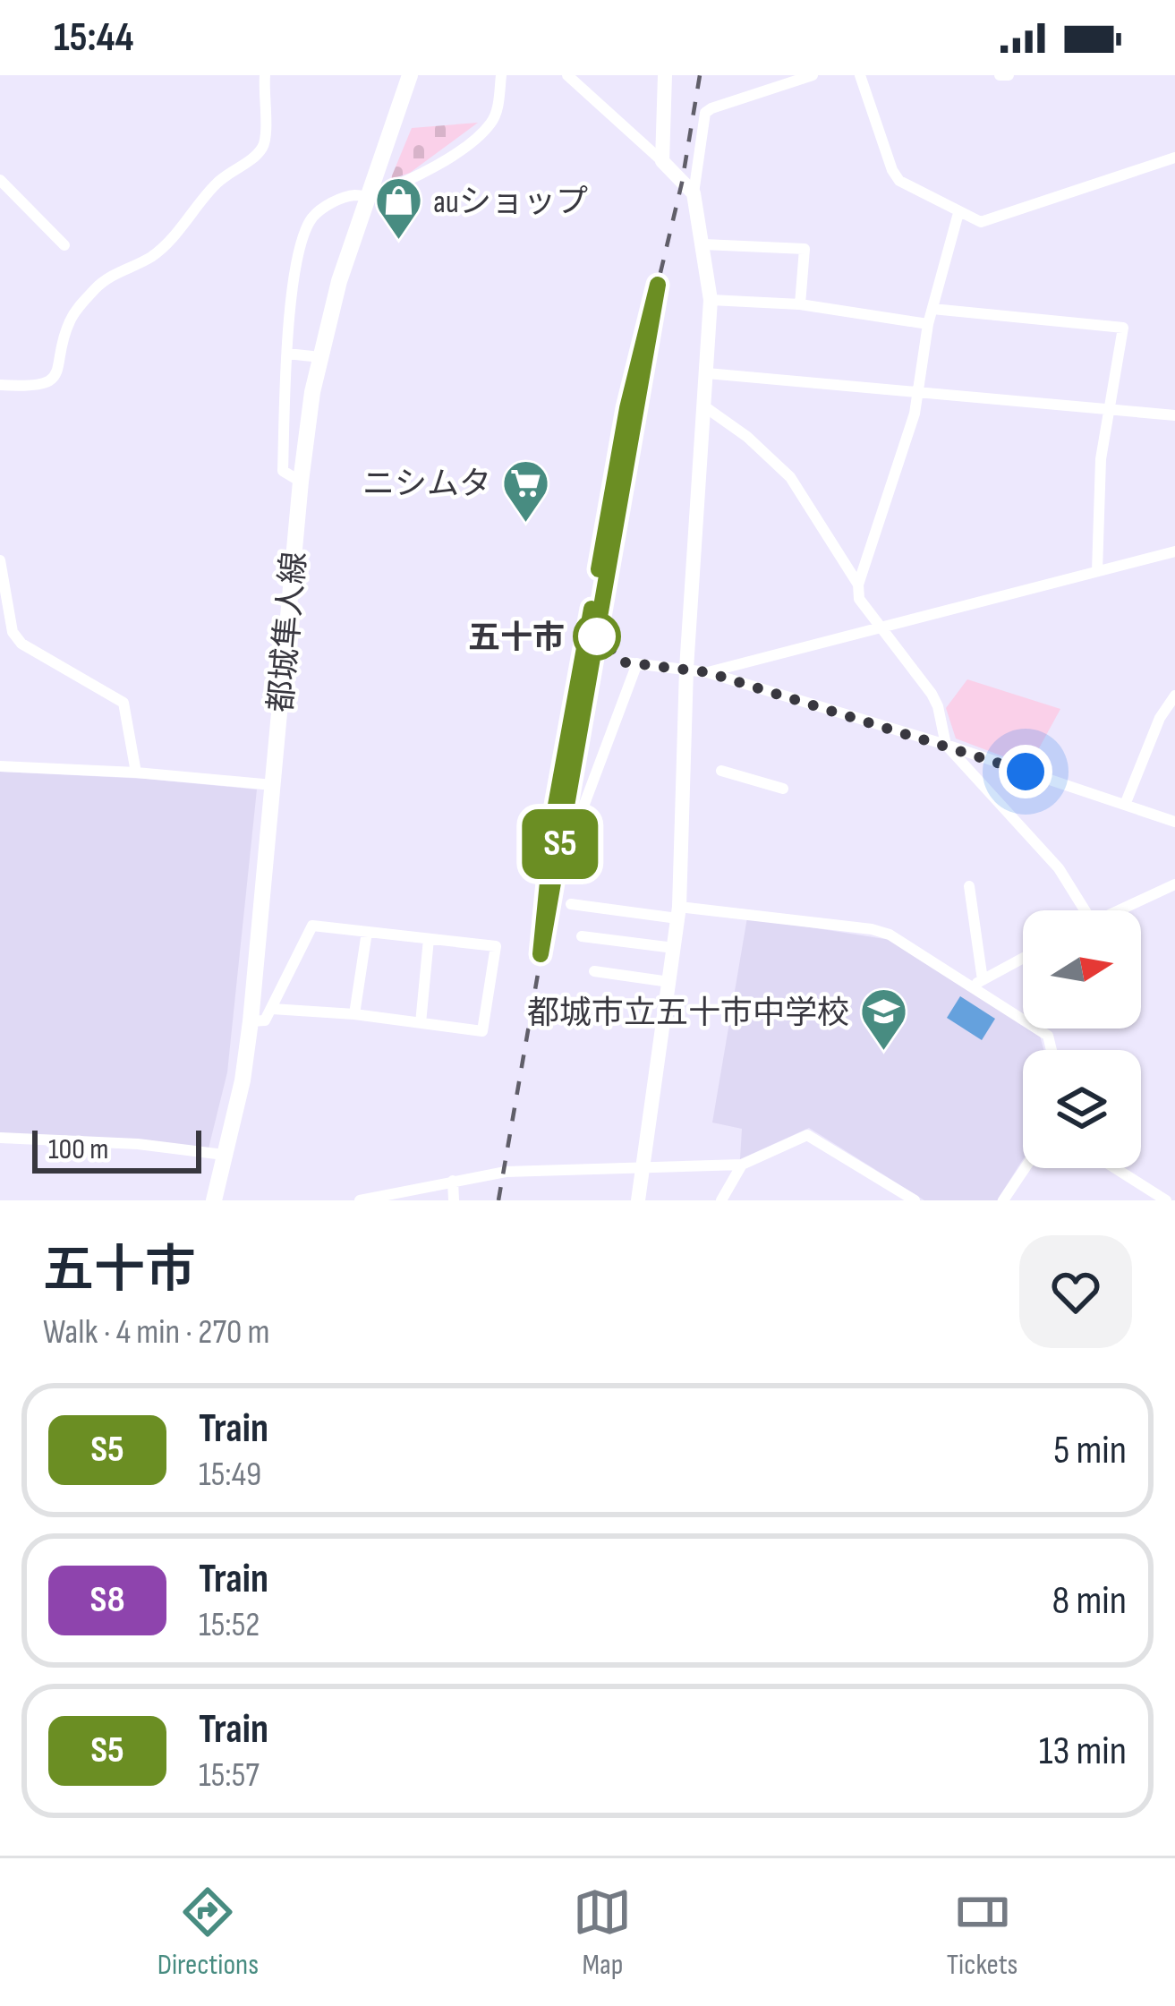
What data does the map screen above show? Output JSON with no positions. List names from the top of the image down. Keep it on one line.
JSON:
{"streets":{"main road":["都城隼人線"]},"places":{"shop":["auショップ"],"supermarket":["ニシムタ"],"other":["五十市"],"school or university":["都城市立五十市中学校"]},"scale_bar":"100 m","north":"right","page":{"status":"15:44","on_map":"S5","scale":"100 m","heading":["五十市","Walk · 4 min · 270 m"],"list":[{"mark":"S5","name":"Train","note":"15:49","value":"5 min"},{"mark":"S8","name":"Train","note":"15:52","value":"8 min"},{"mark":"S5","name":"Train","note":"15:57","value":"13 min"}],"tabs":["Directions","Map","Tickets"]}}
